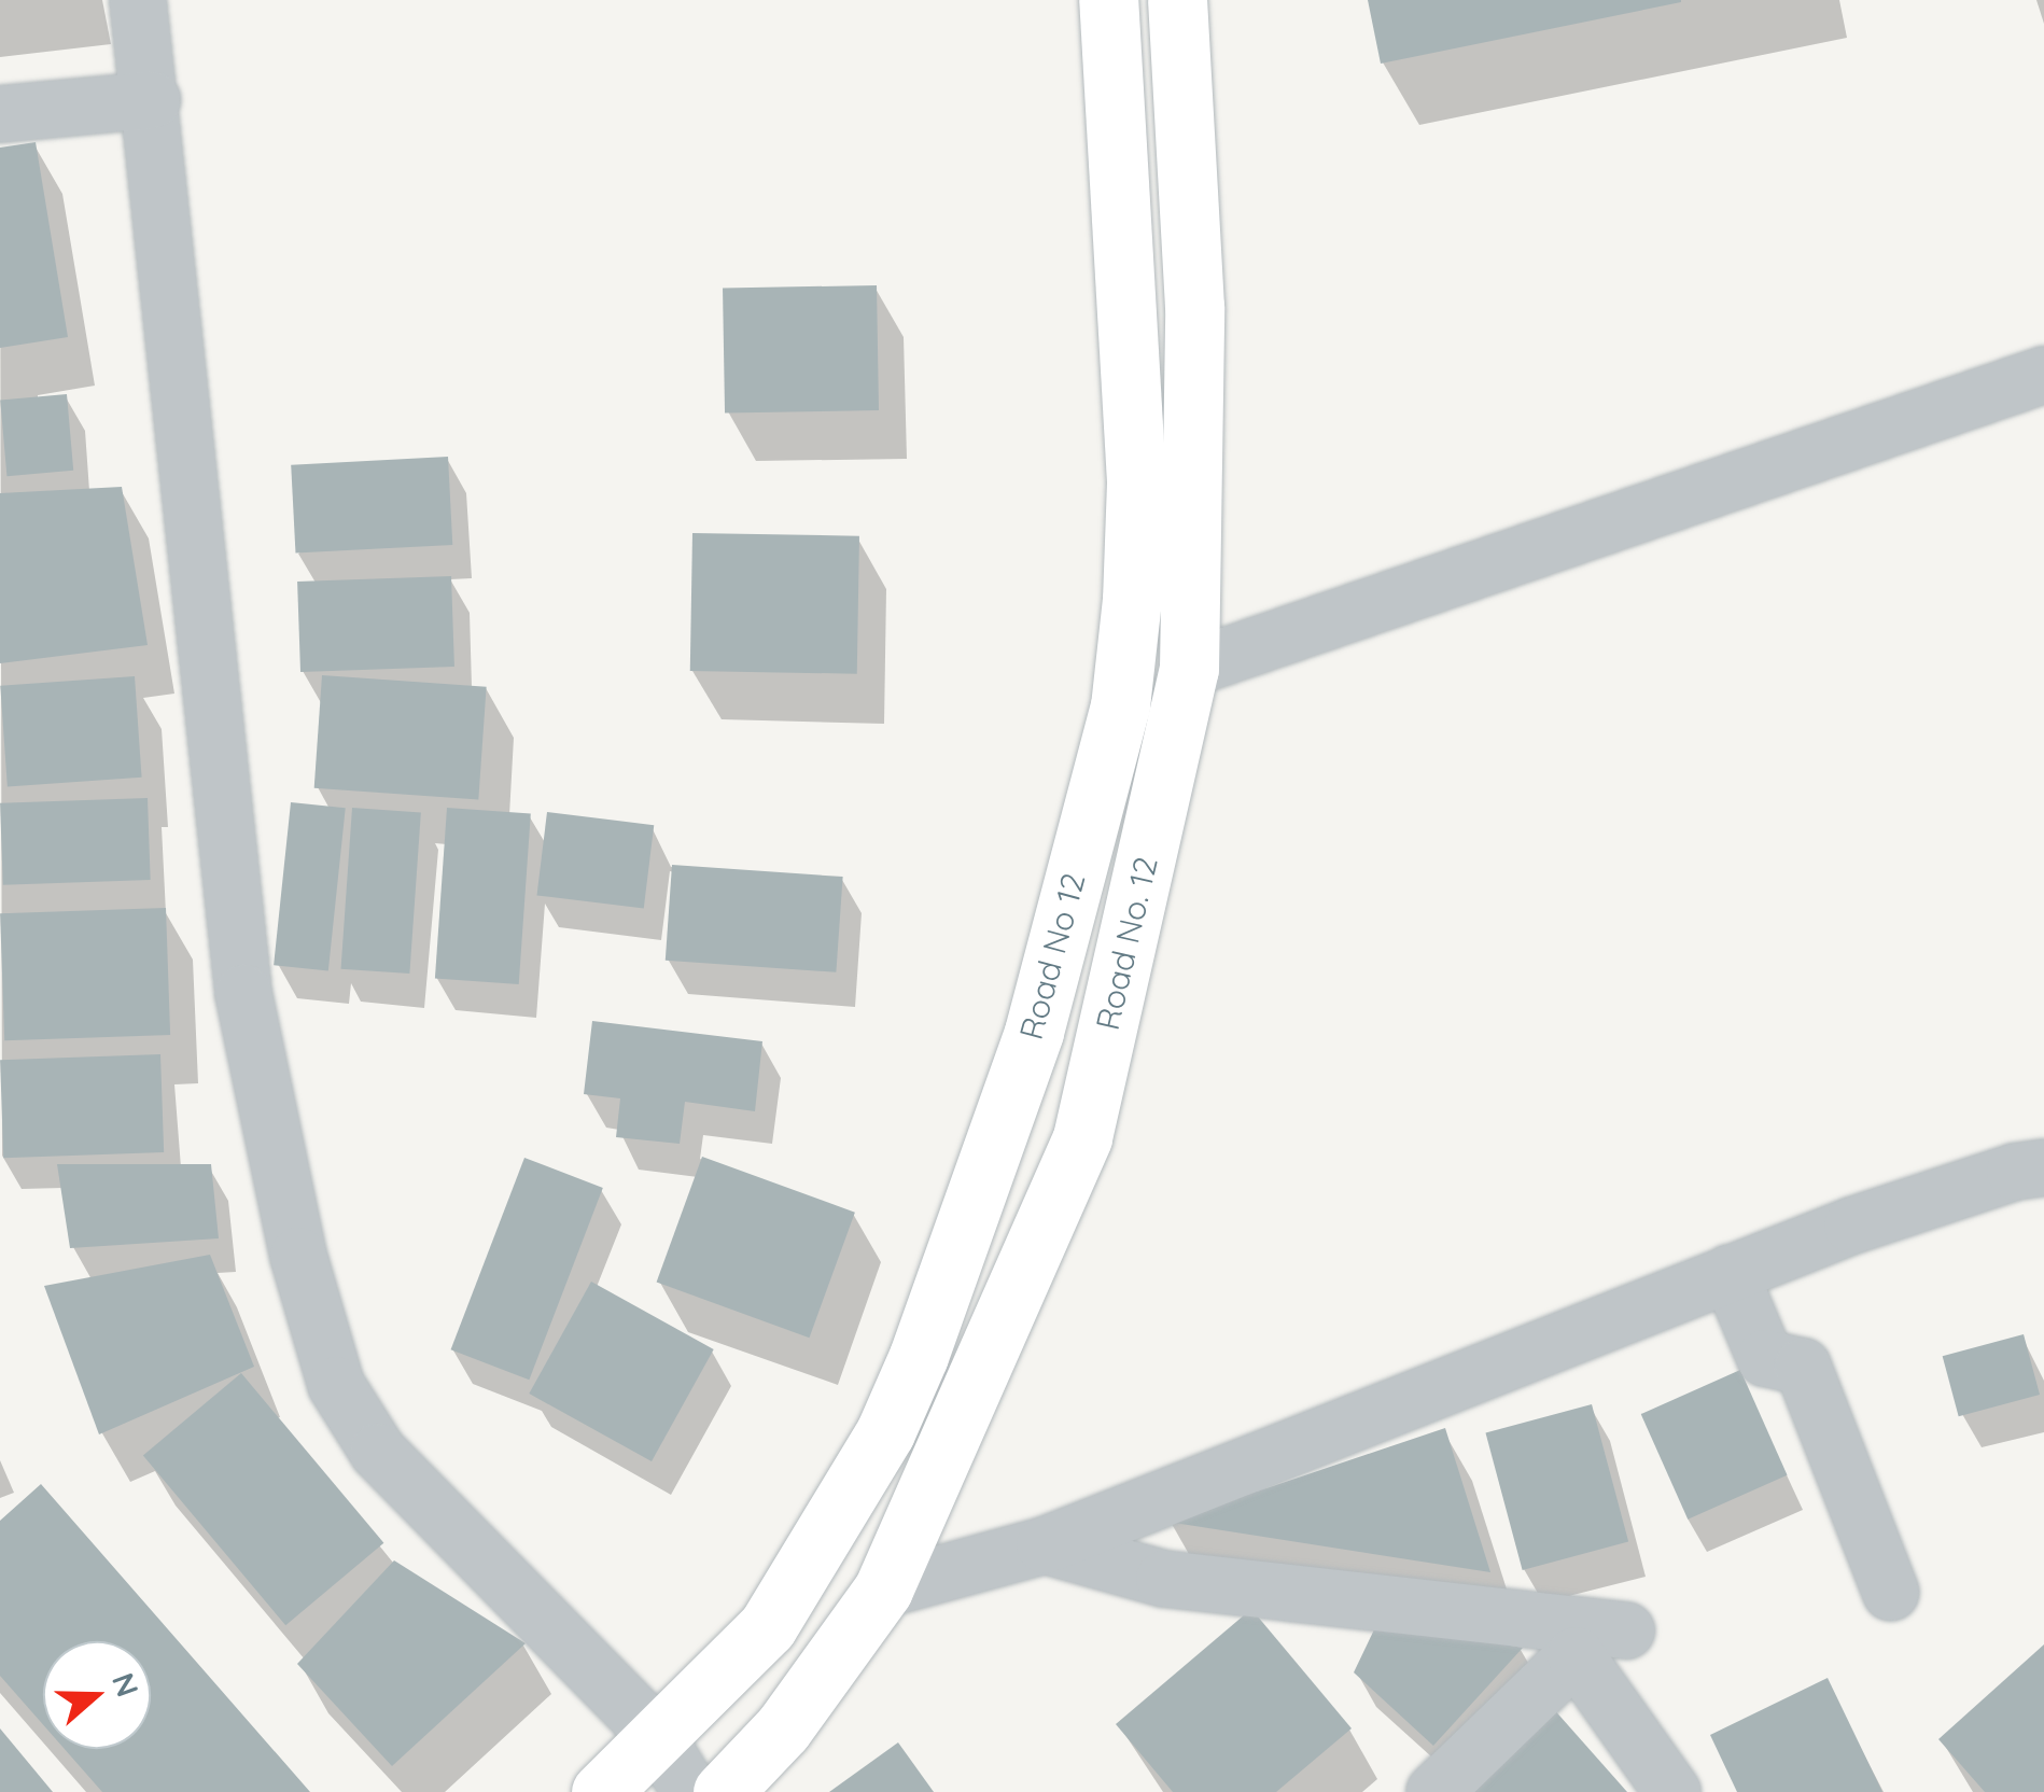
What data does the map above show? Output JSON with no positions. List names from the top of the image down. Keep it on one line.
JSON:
{"streets":{"main road":["Road No. 12","Road No 12"]},"north":"right"}
